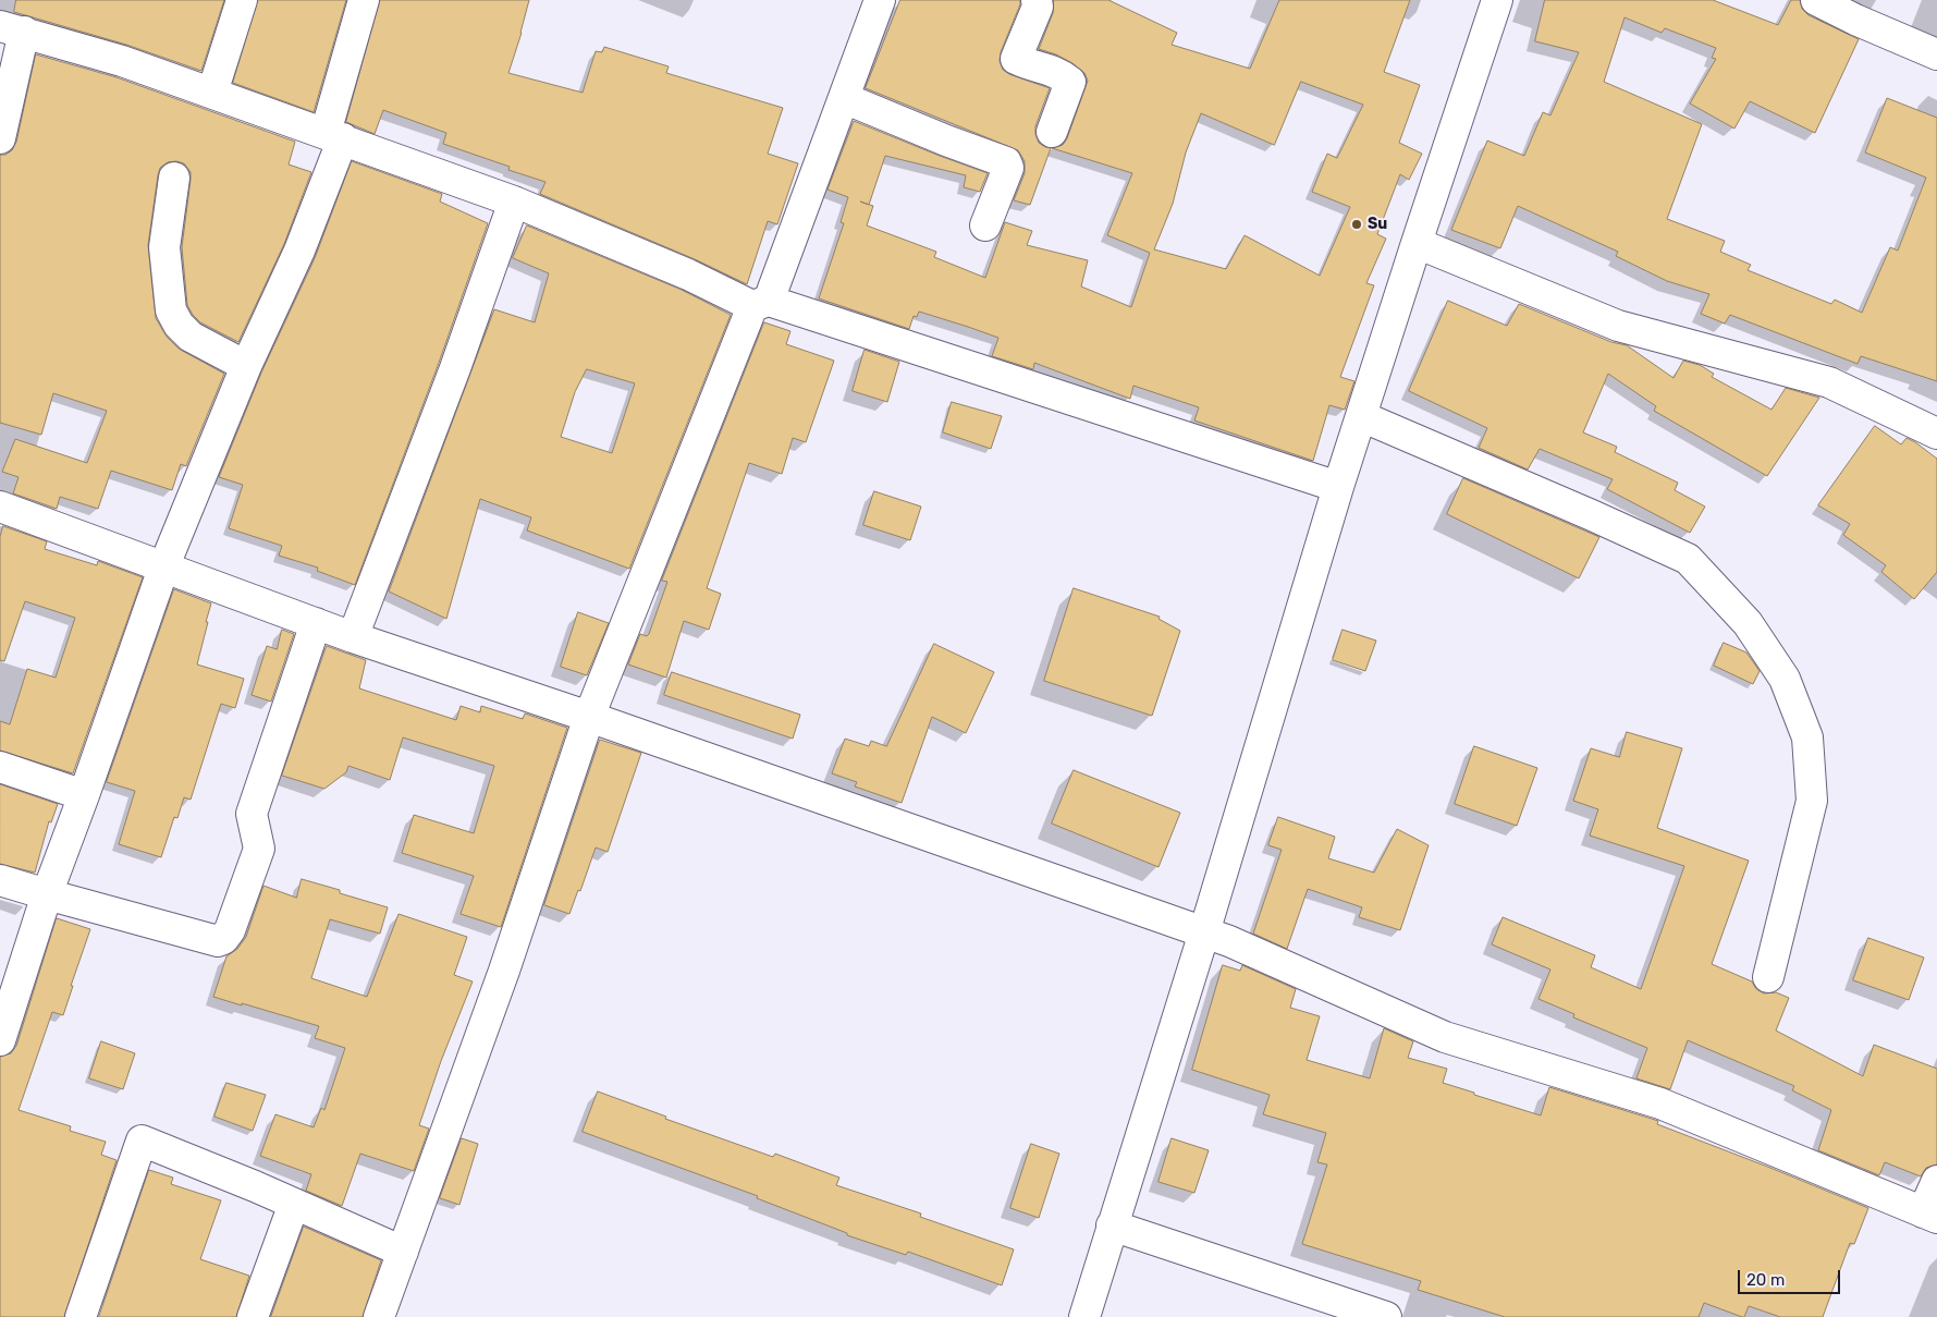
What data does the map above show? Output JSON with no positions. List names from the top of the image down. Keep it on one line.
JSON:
{"places":["Su"],"scale_bar":"20 m"}
